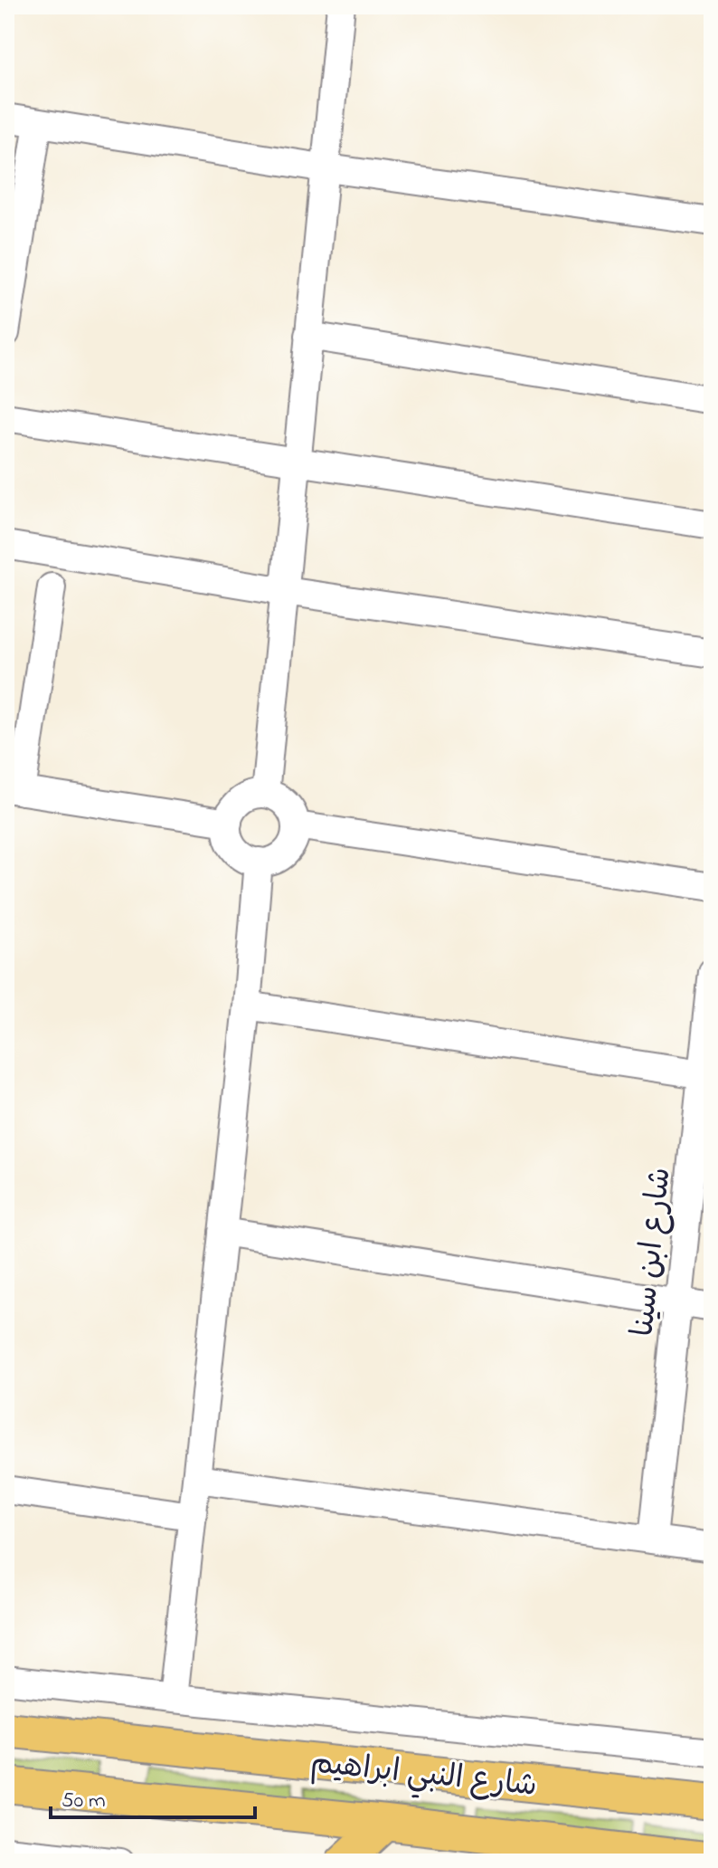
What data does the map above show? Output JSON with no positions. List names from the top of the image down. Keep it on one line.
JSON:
{"streets":{"main road":["شارع النبي ابراهيم"],"street":["شارع ابن سينا"]},"scale_bar":"50 m"}
